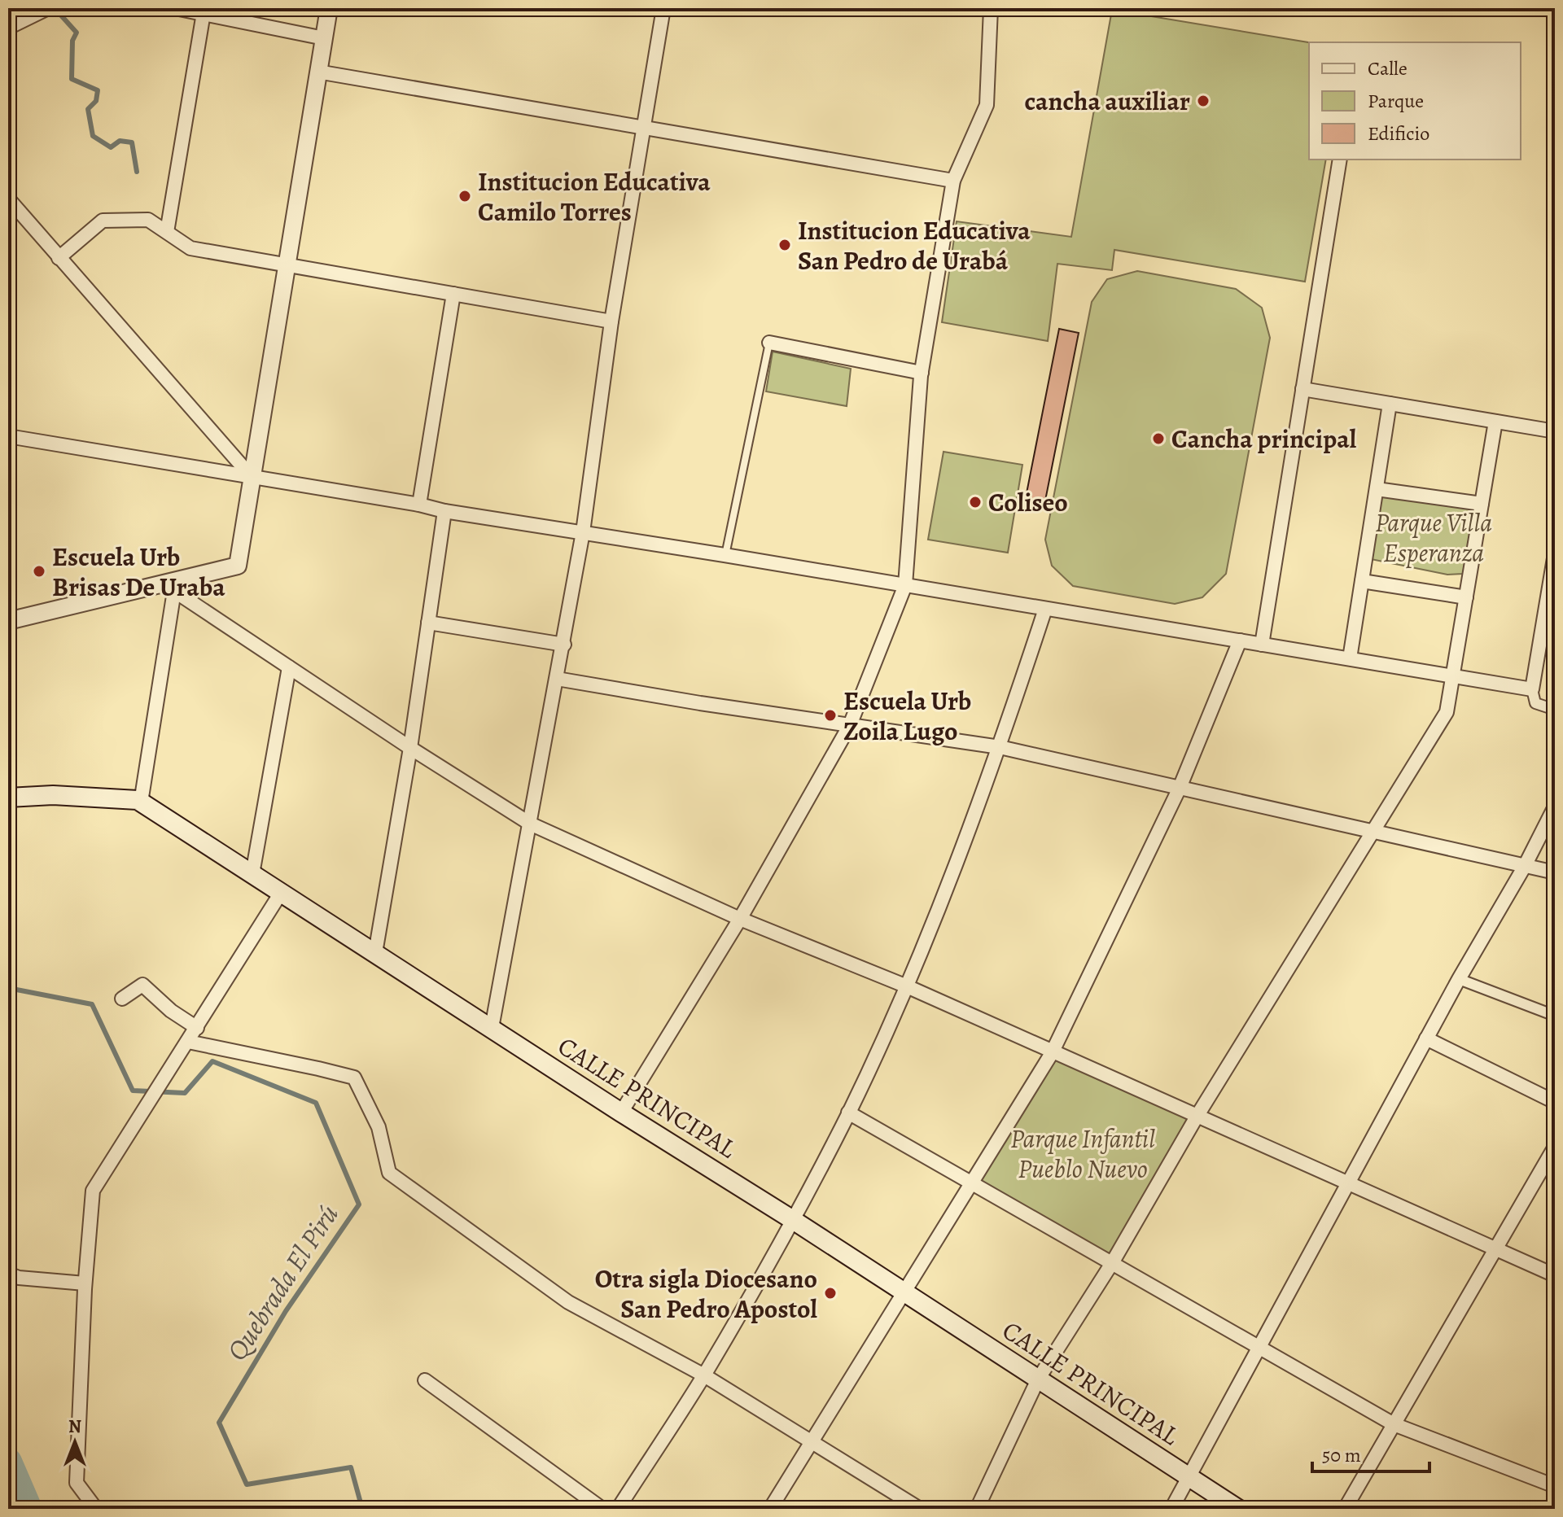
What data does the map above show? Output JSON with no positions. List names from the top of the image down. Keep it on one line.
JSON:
{"streets":{"main road":["CALLE PRINCIPAL"]},"water":["Quebrada El Pirú"],"parks":["Parque Villa Esperanza","Parque Infantil Pueblo Nuevo"],"places":["cancha auxiliar","Institucion Educativa Camilo Torres","Institucion Educativa San Pedro de Urabá","Cancha principal","Coliseo","Escuela Urb Brisas De Uraba","Escuela Urb Zoila Lugo","Otra sigla Diocesano San Pedro Apostol"],"legend":["Calle","Parque","Edificio"],"scale_bar":"50 m","north":"top"}
